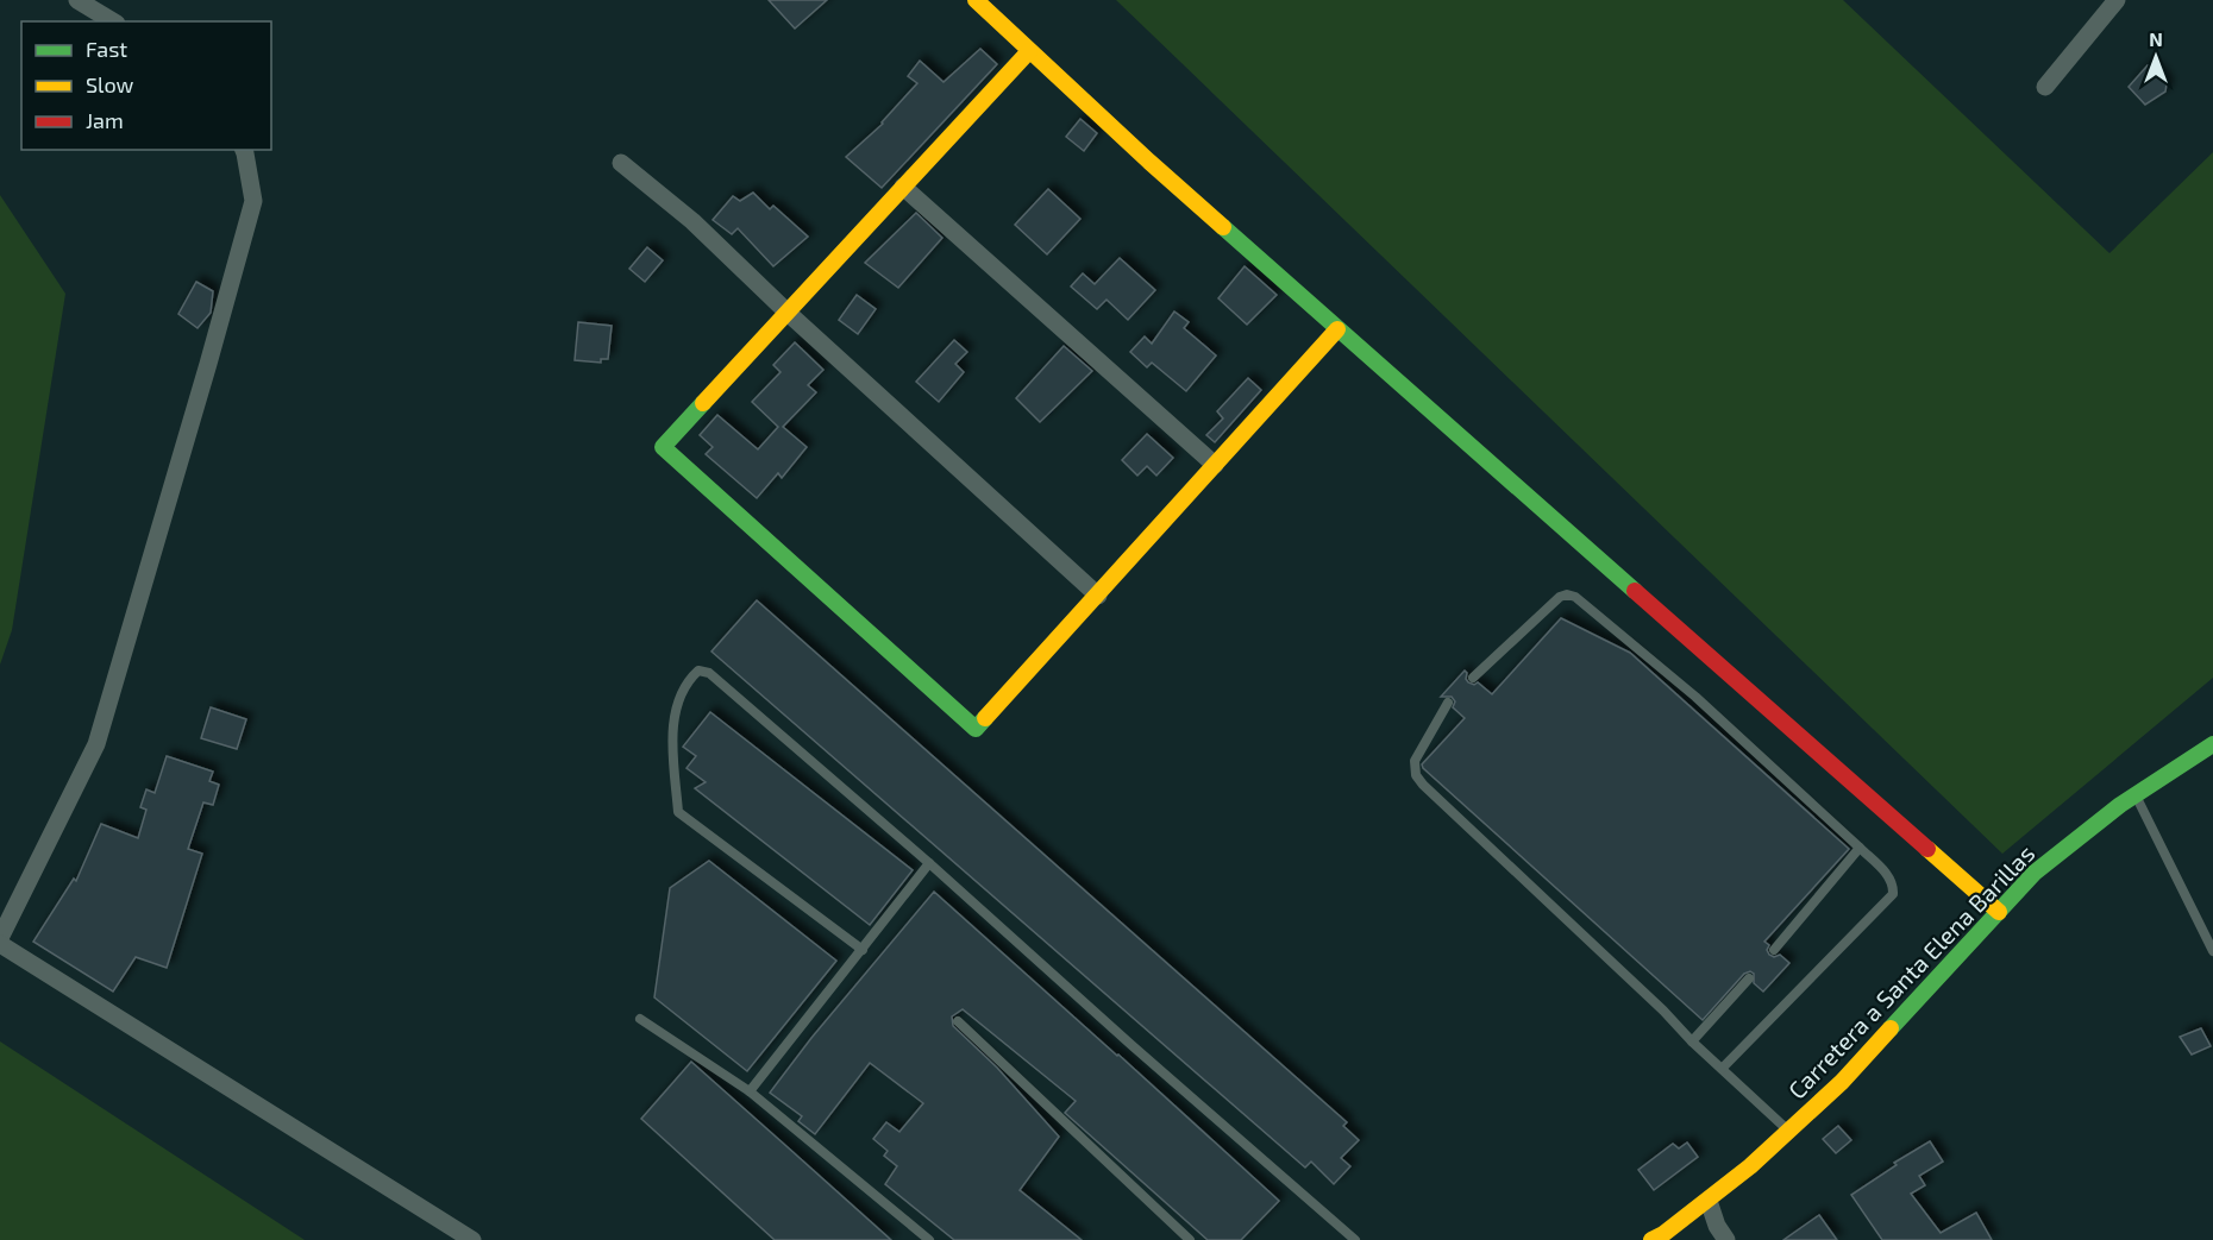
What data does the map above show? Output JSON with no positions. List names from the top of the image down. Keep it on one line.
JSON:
{"streets":{"street":["Carretera a Santa Elena Barillas"]},"legend":["Fast","Slow","Jam"],"north":"top"}
